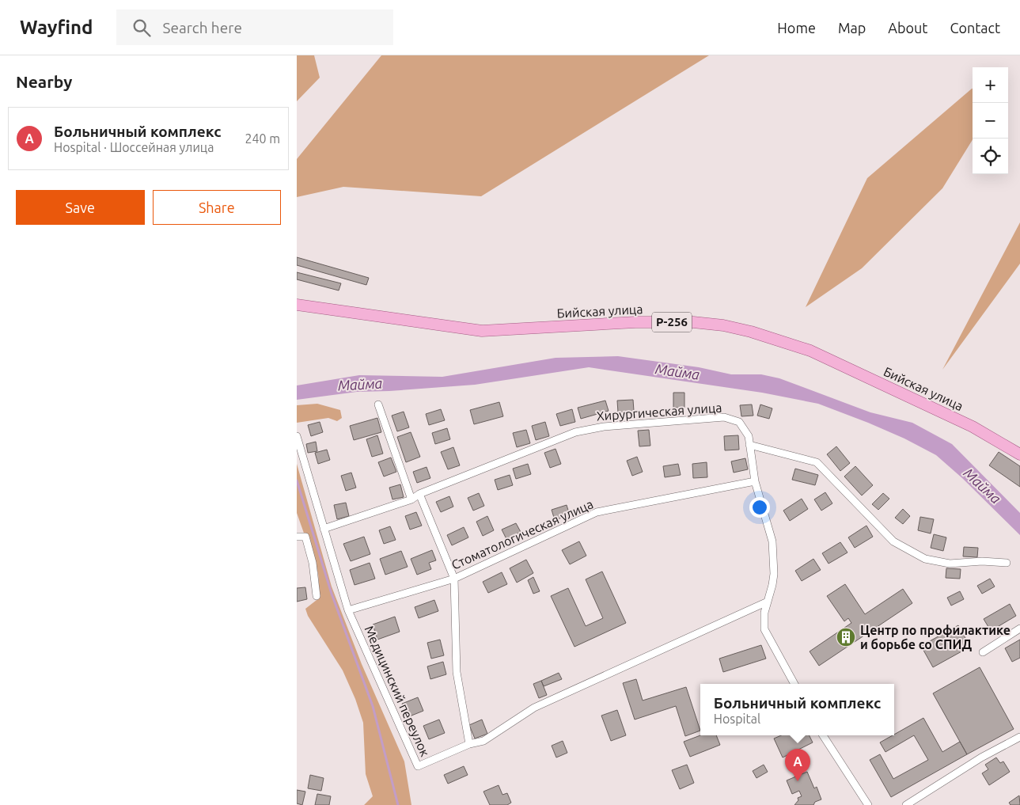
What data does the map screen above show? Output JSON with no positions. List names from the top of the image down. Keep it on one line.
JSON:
{"streets":{"main road":["Бийская улица","Р-256"],"street":["Хирургическая улица","Стоматологическая улица","Медицинский переулок"]},"crossings":[["Хирургическая улица","Стоматологическая улица"],["Хирургическая улица","Медицинский переулок"],["Стоматологическая улица","Медицинский переулок"]],"water":["Майма"],"places":{"building":["Центр по профилактике и борьбе со СПИД"]},"page":{"header":"Wayfind","search":"Search here","nav":["Home","Map","About","Contact"],"heading":"Nearby","map_buttons":["+","−"],"list":[{"mark":"A","name":"Больничный комплекс","note":"Hospital · Шоссейная улица","value":"240 m"}],"buttons":["Save","Share"],"popup":["Больничный комплекс","Hospital"],"pins":"A"}}
